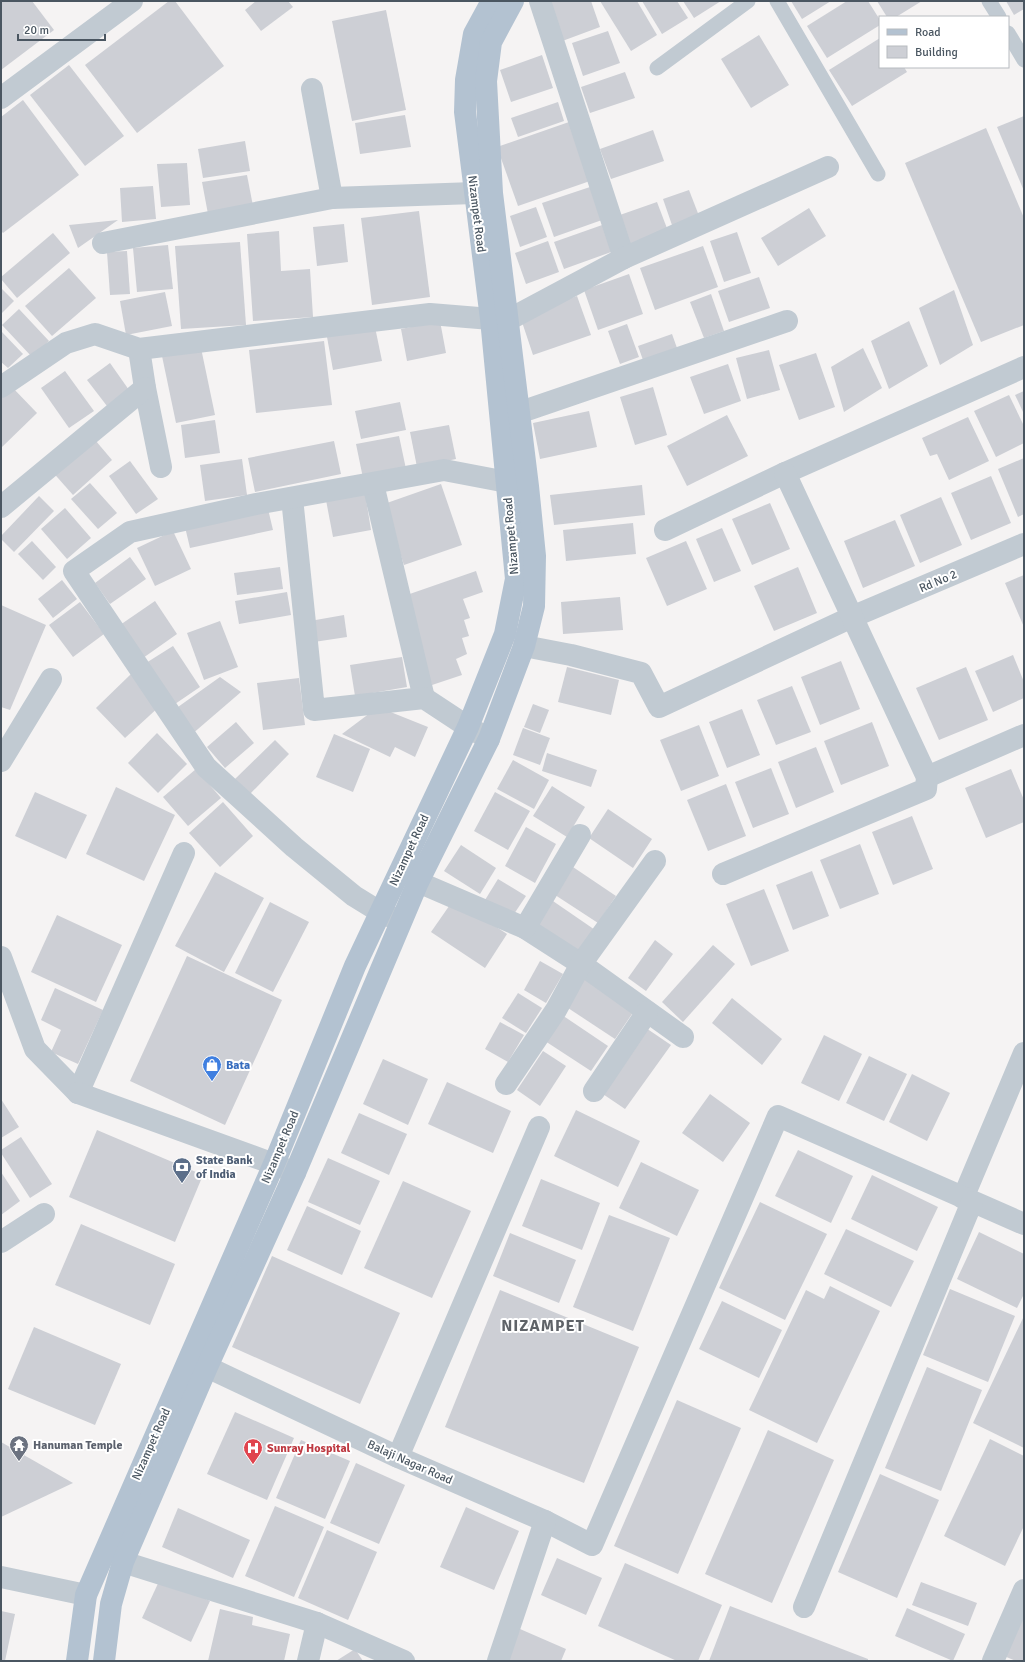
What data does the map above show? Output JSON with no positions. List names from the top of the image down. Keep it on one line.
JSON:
{"streets":{"main road":["Nizampet Road"],"street":["Rd No 2","Balaji Nagar Road"]},"crossings":[["Nizampet Road","Rd No 2"],["Nizampet Road","Balaji Nagar Road"]],"districts":["NIZAMPET"],"places":{"shop":["Bata"],"bank":["State Bank of India"],"temple":["Hanuman Temple"],"hospital":["Sunray Hospital"]},"legend":["Road","Building"],"scale_bar":"20 m"}
